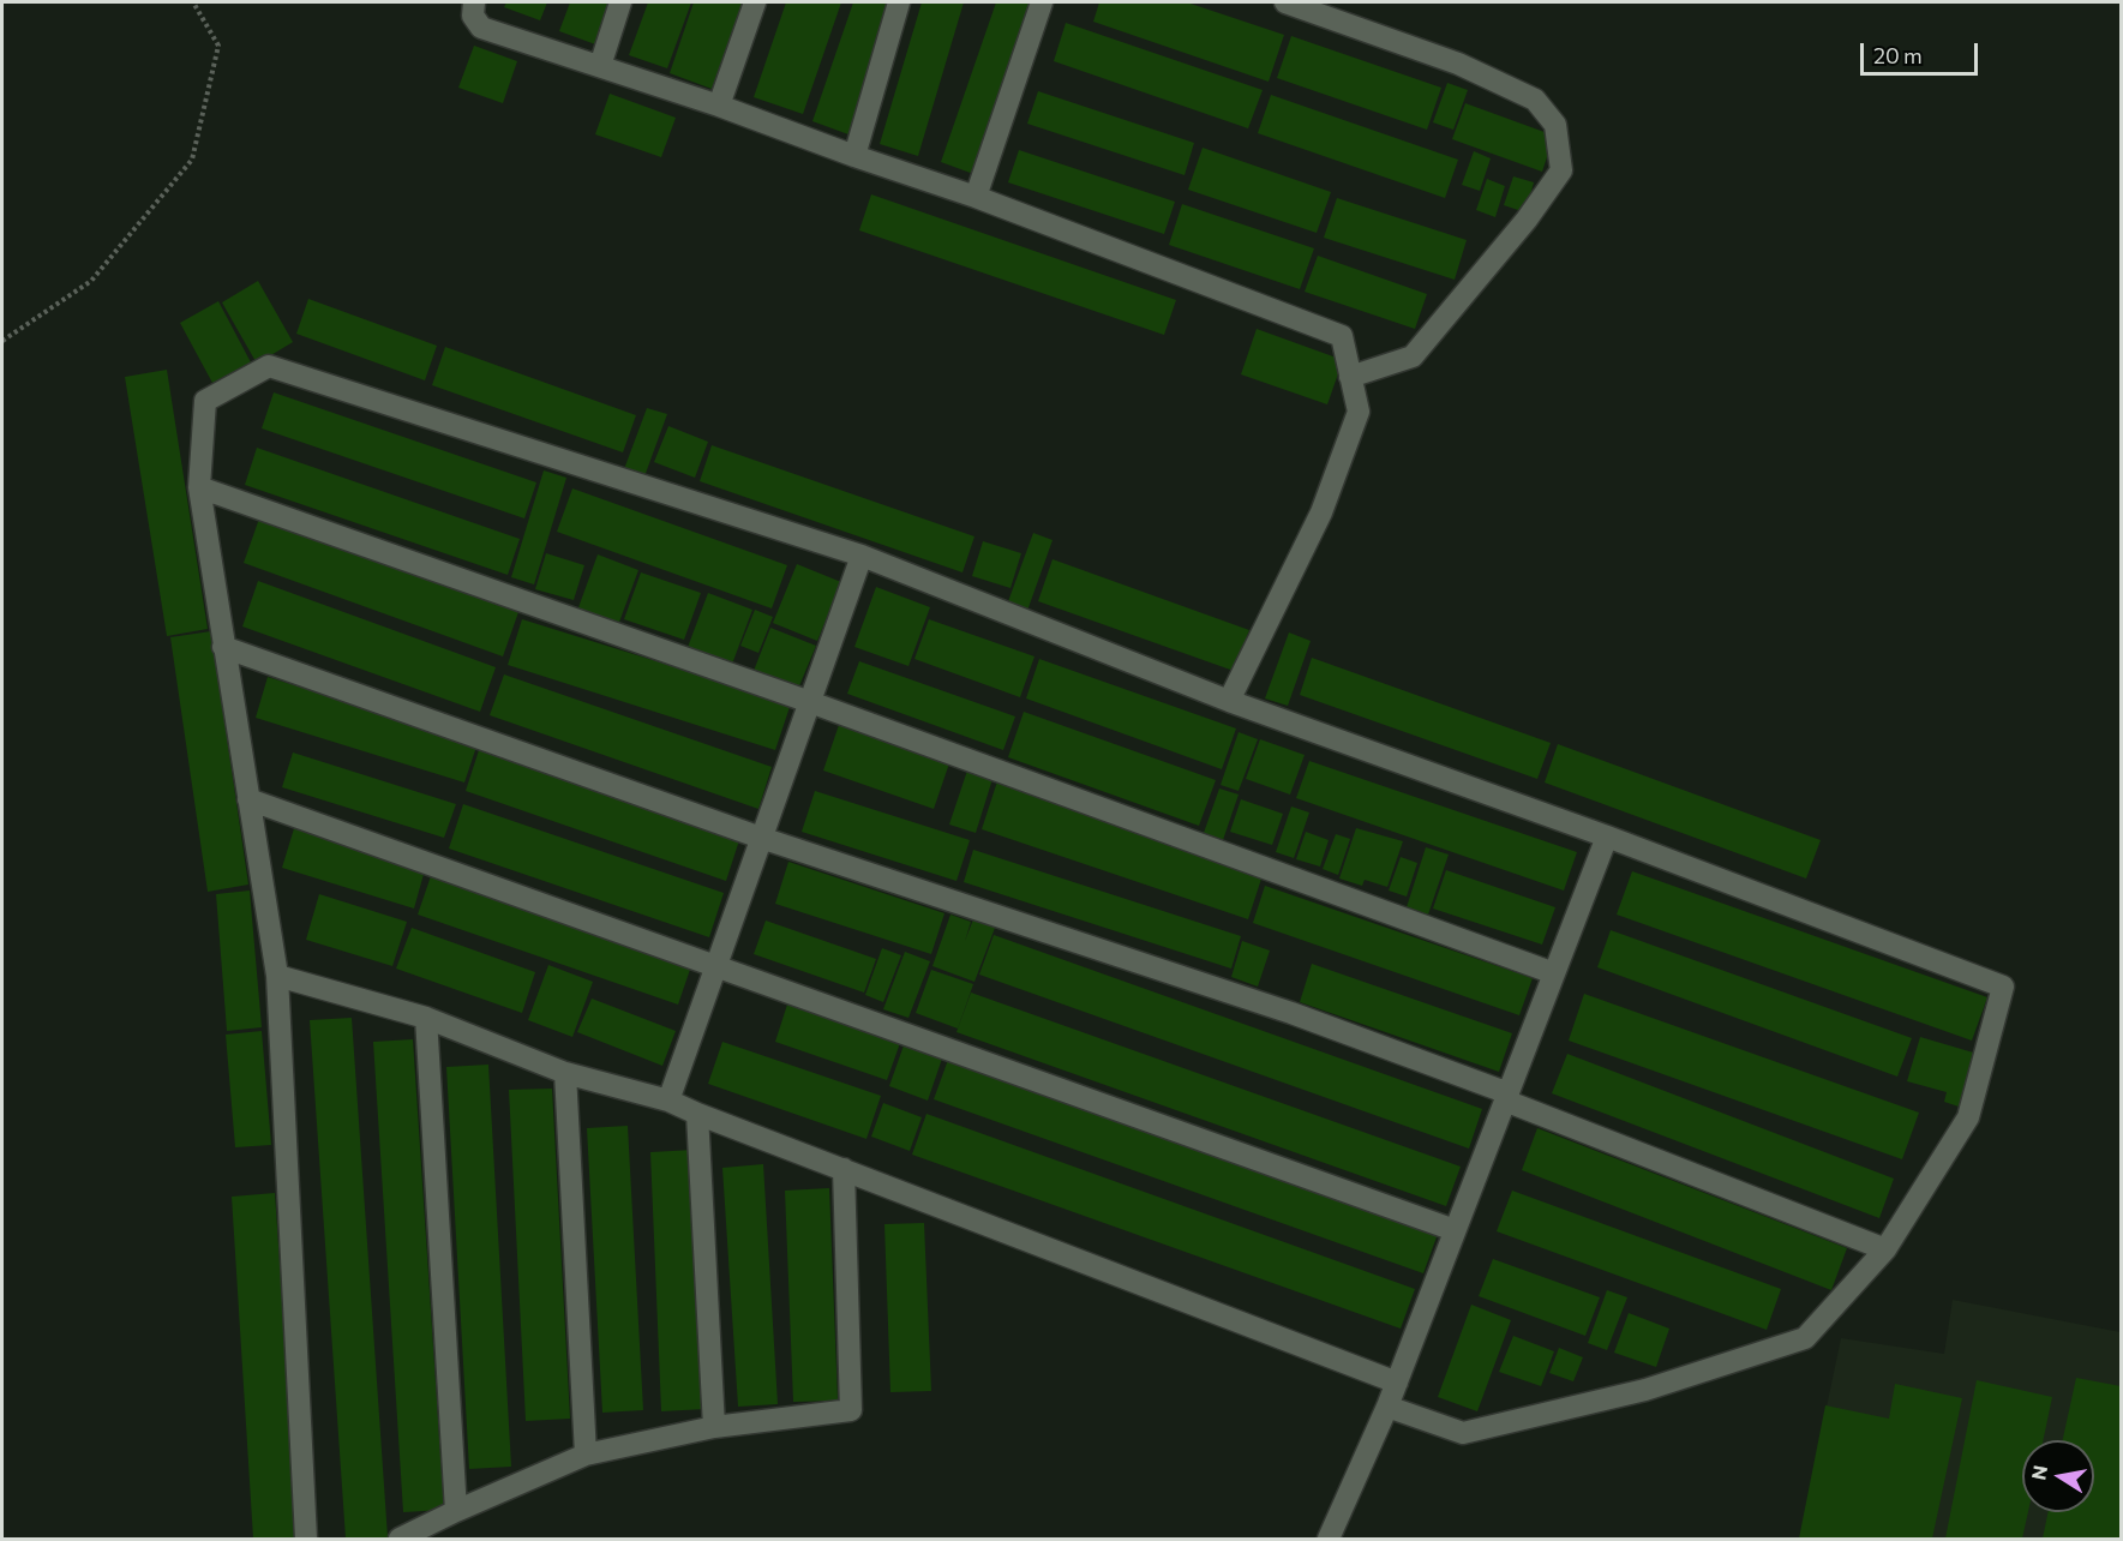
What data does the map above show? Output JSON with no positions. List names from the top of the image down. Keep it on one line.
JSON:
{"scale_bar":"20 m","north":"left"}
